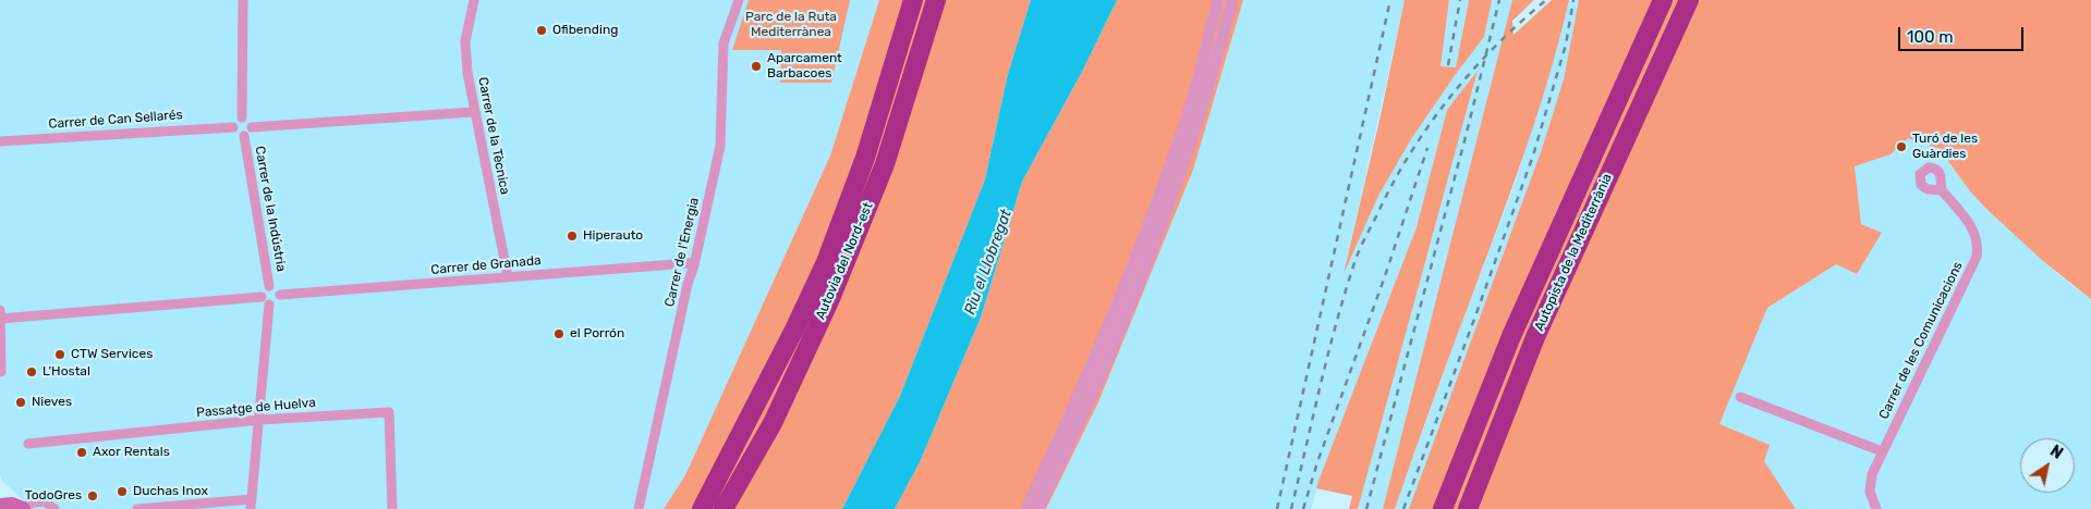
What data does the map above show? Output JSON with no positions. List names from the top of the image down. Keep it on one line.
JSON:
{"streets":{"highway":["Autopista de la Mediterrània","Autovia del Nord-est"],"street":["Carrer de Can Sellarés","Carrer de la Tècnica","Carrer de la Indústria","Carrer de l'Energia","Carrer de Granada","Carrer de les Comunicacions","Passatge de Huelva"]},"crossings":[["Carrer de Can Sellarés","Carrer de la Indústria"],["Carrer de la Tècnica","Carrer de Granada"],["Carrer de la Indústria","Carrer de Granada"],["Carrer de l'Energia","Carrer de Granada"]],"water":["Riu el Llobregat"],"parks":["Parc de la Ruta Mediterrànea"],"places":["Ofibending","Aparcament Barbacoes","Turó de les Guàrdies","Hiperauto","el Porrón","CTW Services","L'Hostal","Nieves","Axor Rentals","Duchas Inox","TodoGres"],"scale_bar":"100 m","north":"top right"}
